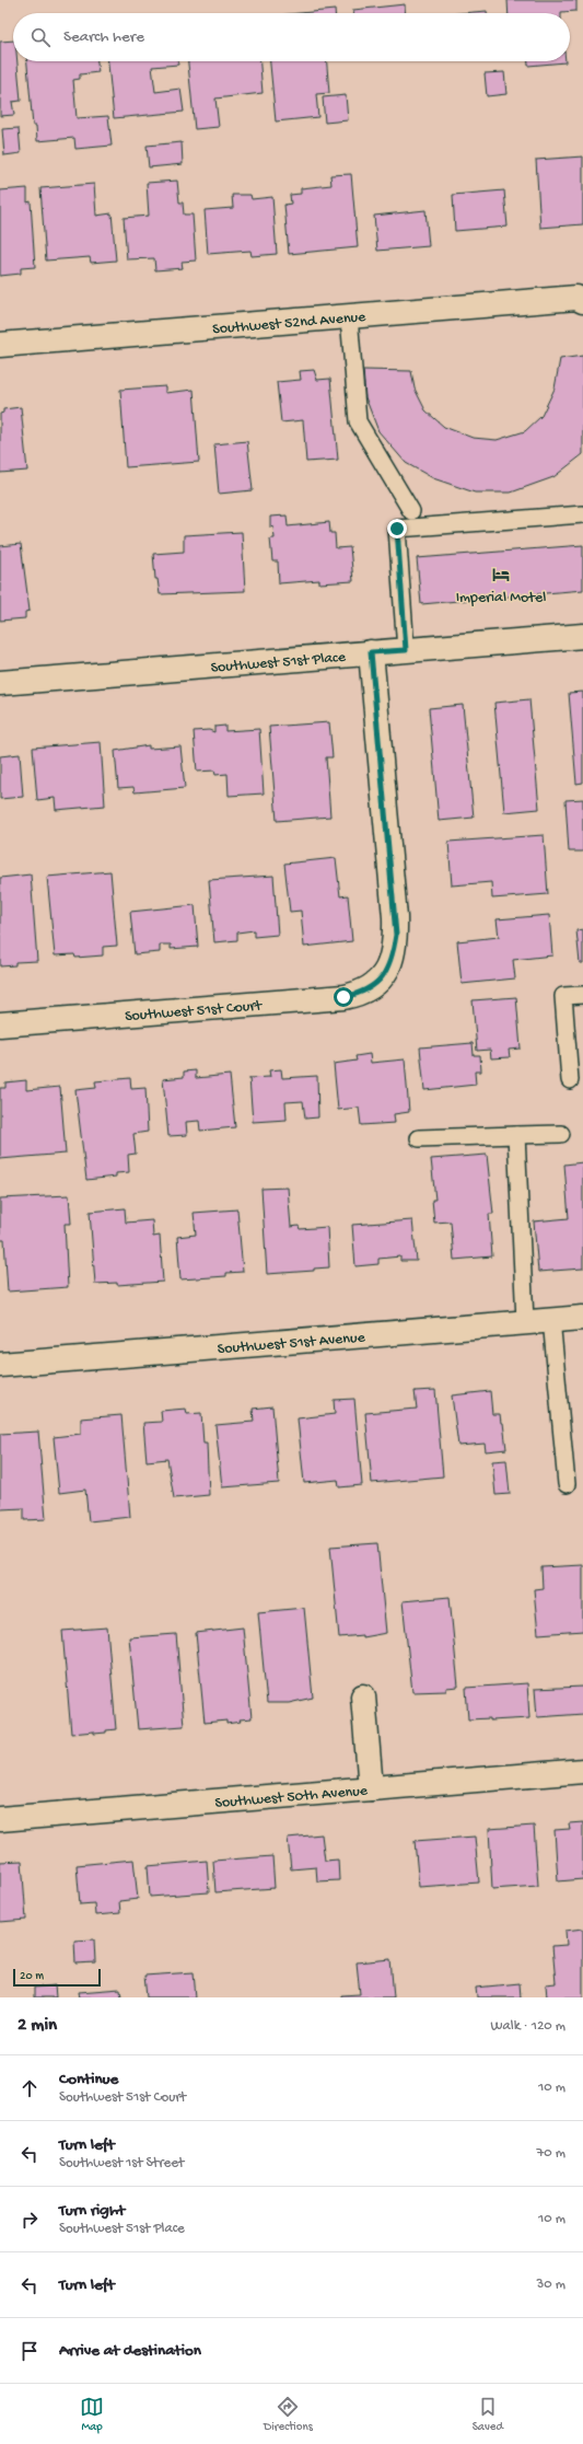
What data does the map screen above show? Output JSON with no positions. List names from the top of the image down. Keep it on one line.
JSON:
{"streets":{"street":["Southwest 52nd Avenue","Southwest 51st Place","Southwest 51st Court","Southwest 51st Avenue","Southwest 50th Avenue"]},"crossings":[["Southwest 51st Place","Southwest 51st Court"]],"places":{"hotel":["Imperial Motel"]},"scale_bar":"20 m","page":{"search":"Search here","scale":"20 m","heading":["2 min","Walk · 120 m"],"list":[["Continue","Southwest 51st Court","10 m"],["Turn left","Southwest 1st Street","70 m"],["Turn right","Southwest 51st Place","10 m"],["Turn left","30 m"],"Arrive at destination"],"nav":["Map","Directions","Saved"]}}
